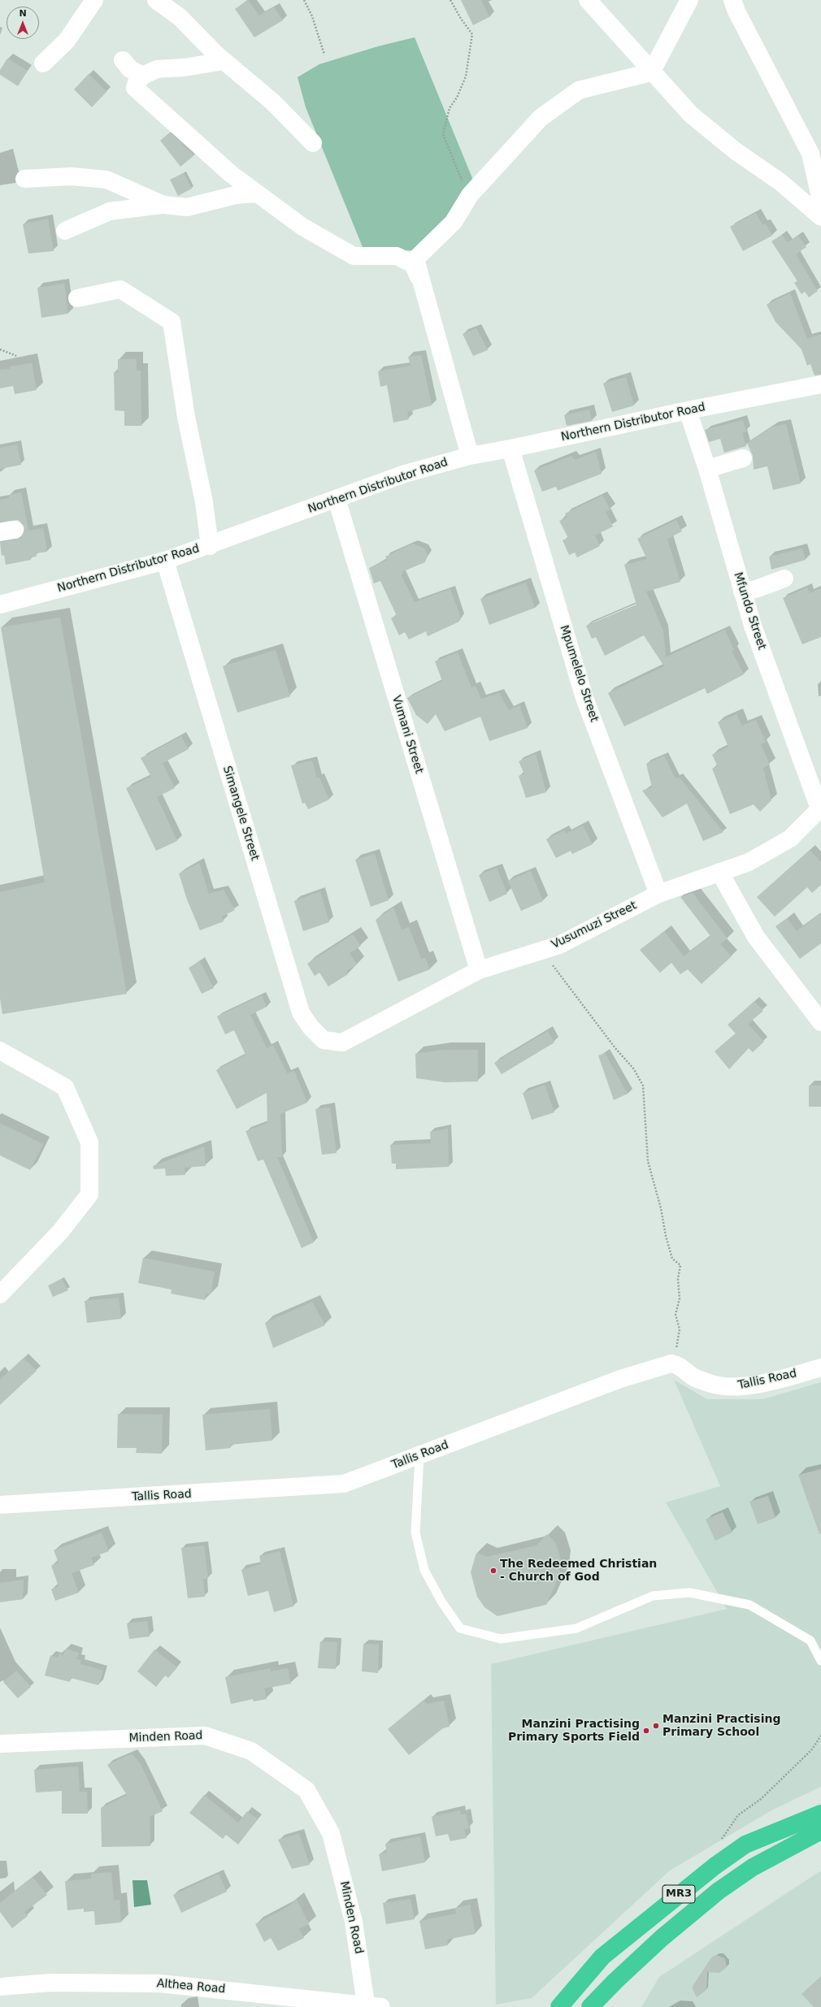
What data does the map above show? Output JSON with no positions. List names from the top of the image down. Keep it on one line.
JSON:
{"streets":{"highway":["MR3"],"street":["Northern Distributor Road","Mfundo Street","Mpumelelo Street","Vumani Street","Simangele Street","Vusumuzi Street","Tallis Road","Minden Road","Althea Road"]},"crossings":[["Northern Distributor Road","Mfundo Street"],["Northern Distributor Road","Mpumelelo Street"],["Northern Distributor Road","Vumani Street"],["Northern Distributor Road","Simangele Street"],["Mfundo Street","Vusumuzi Street"],["Mpumelelo Street","Vusumuzi Street"],["Vumani Street","Vusumuzi Street"],["Simangele Street","Vusumuzi Street"],["Minden Road","Althea Road"]],"places":["The Redeemed Christian - Church of God","Manzini Practising Primary School","Manzini Practising Primary Sports Field"],"north":"top"}
